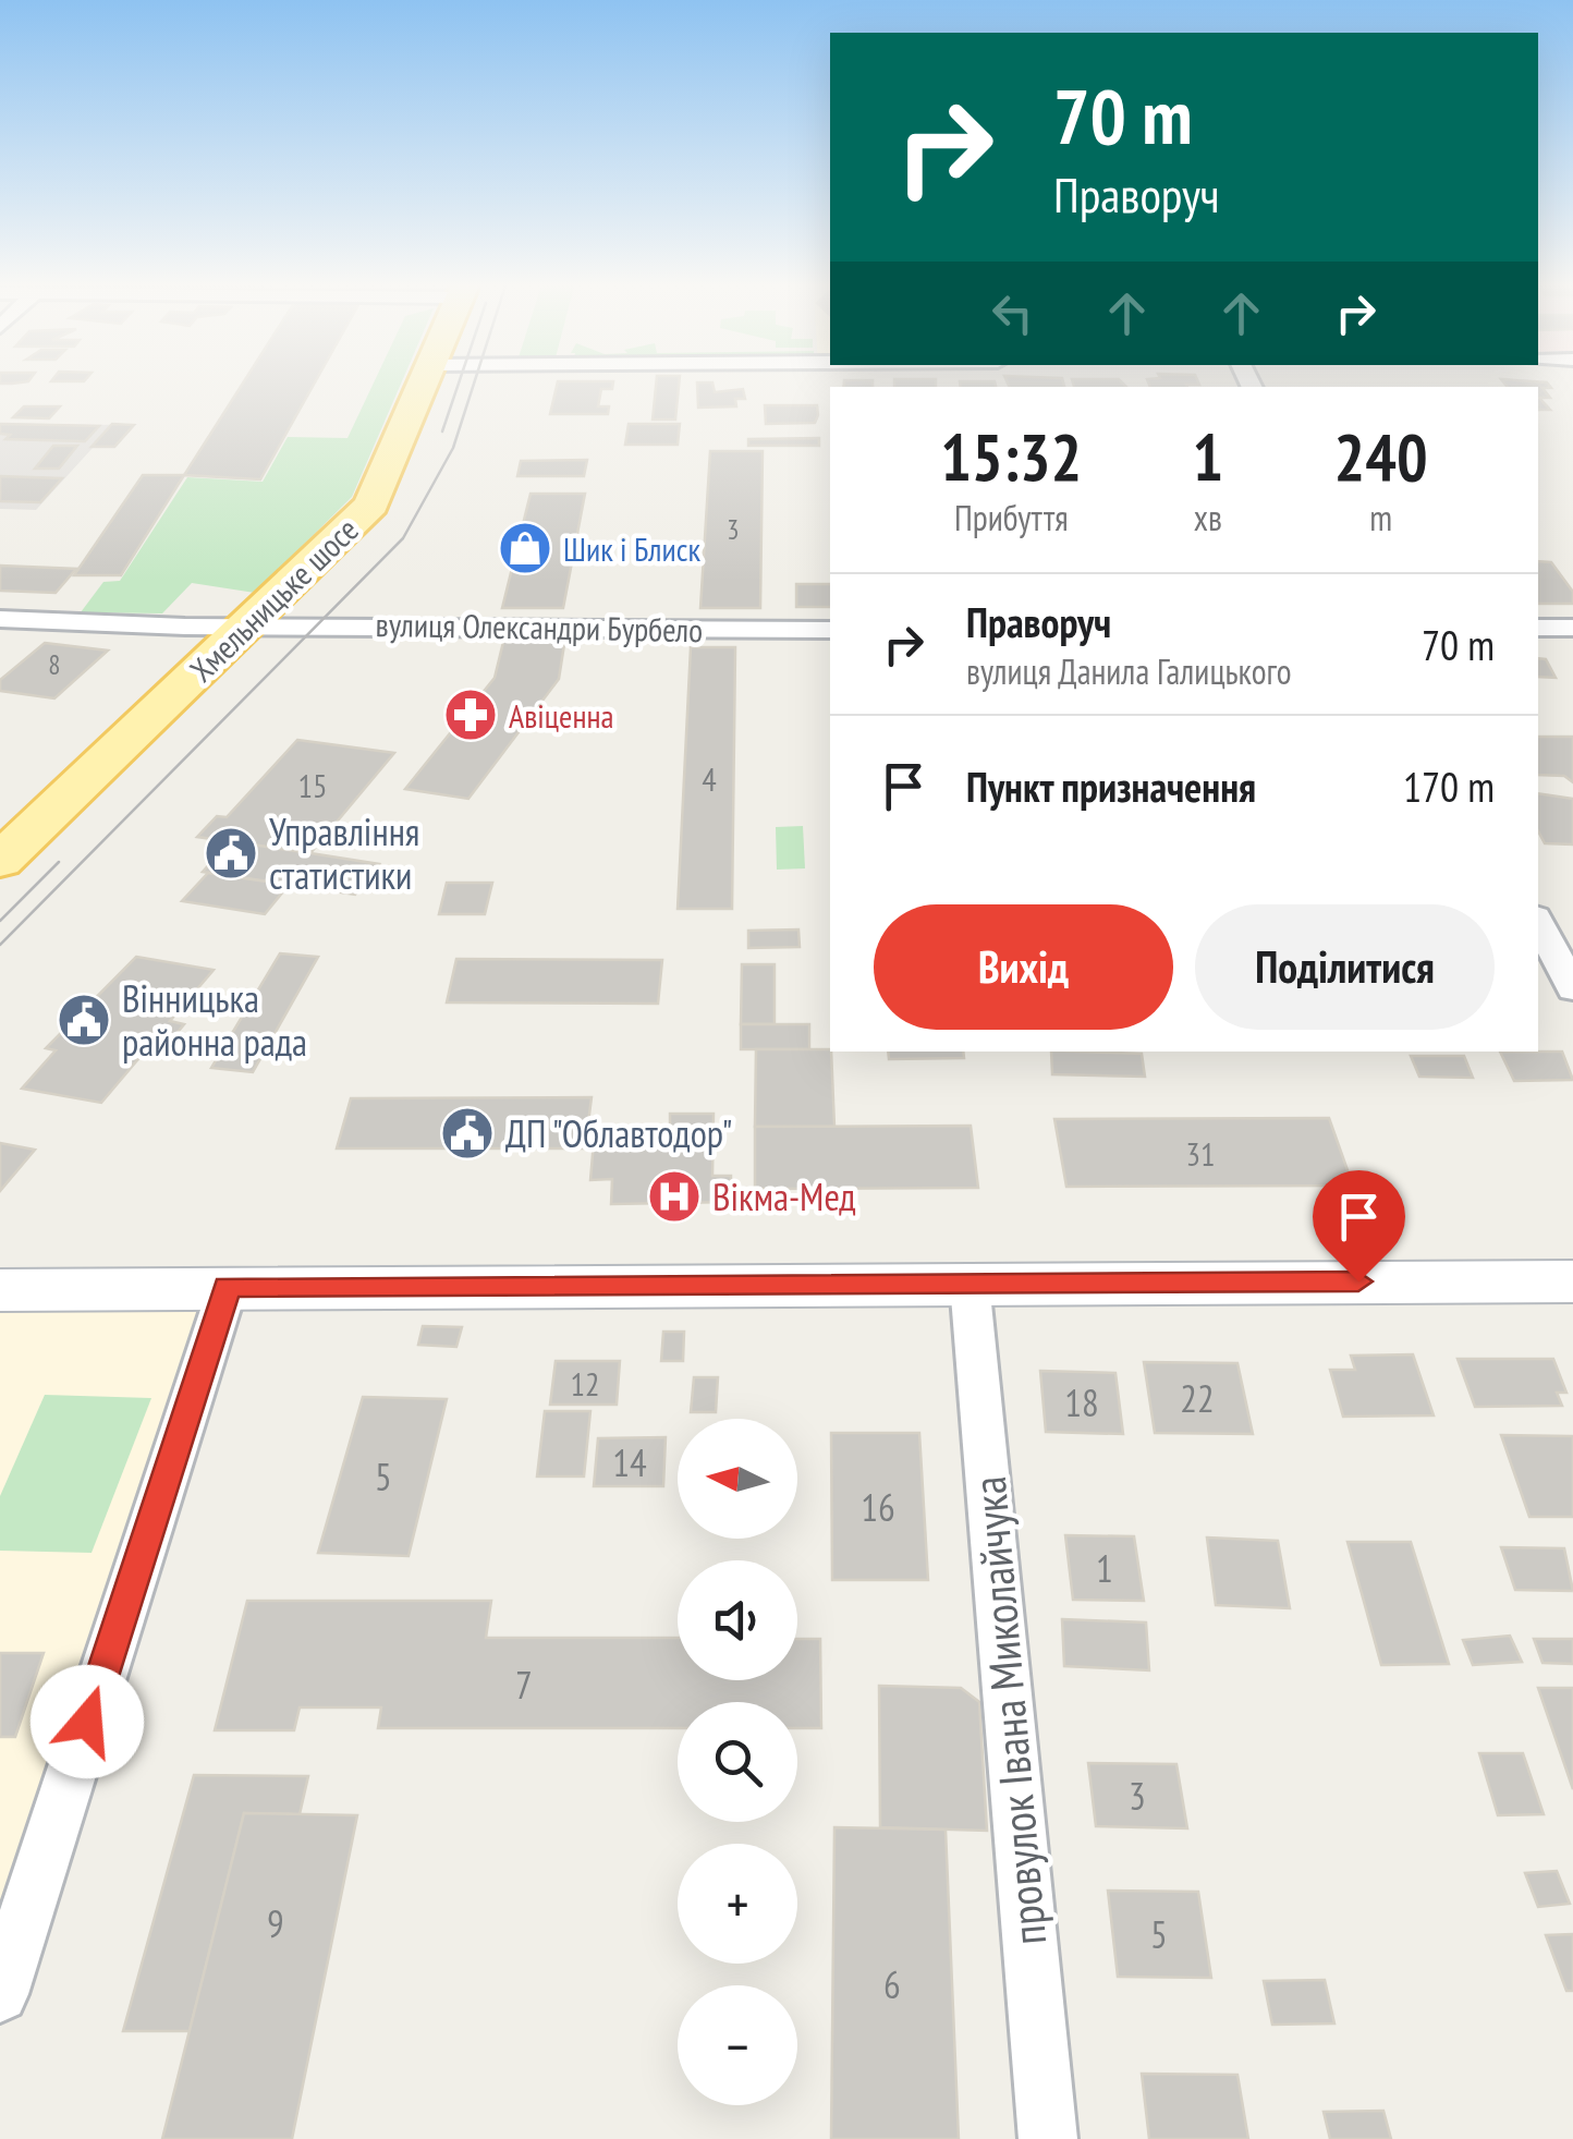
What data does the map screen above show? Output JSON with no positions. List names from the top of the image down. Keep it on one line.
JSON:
{"streets":{"main road":["Хмельницьке шосе"],"street":["вулиця Олександри Бурбело","провулок Івана Миколайчука"]},"crossings":[["Хмельницьке шосе","вулиця Олександри Бурбело"]],"places":{"shop":["Шик і Блиск"],"pharmacy":["Авіценна"],"public building":["Управління статистики","Вінницька районна рада","ДП \"Облавтодор\""],"hospital":["Вікма-Мед"]},"house_numbers":["3","8","4","15","31","12","22","18","14","5","16","1","7","3","9","5","6"],"north":"left","page":{"turn":["70 m","Праворуч"],"eta":["15:32","Прибуття","1","хв","240","m"],"list":[{"name":"Праворуч","note":"вулиця Данила Галицького","value":"70 m"},{"name":"Пункт призначення","value":"170 m"}],"buttons":["Вихід","Поділитися"],"map_buttons":["+","−"]}}
